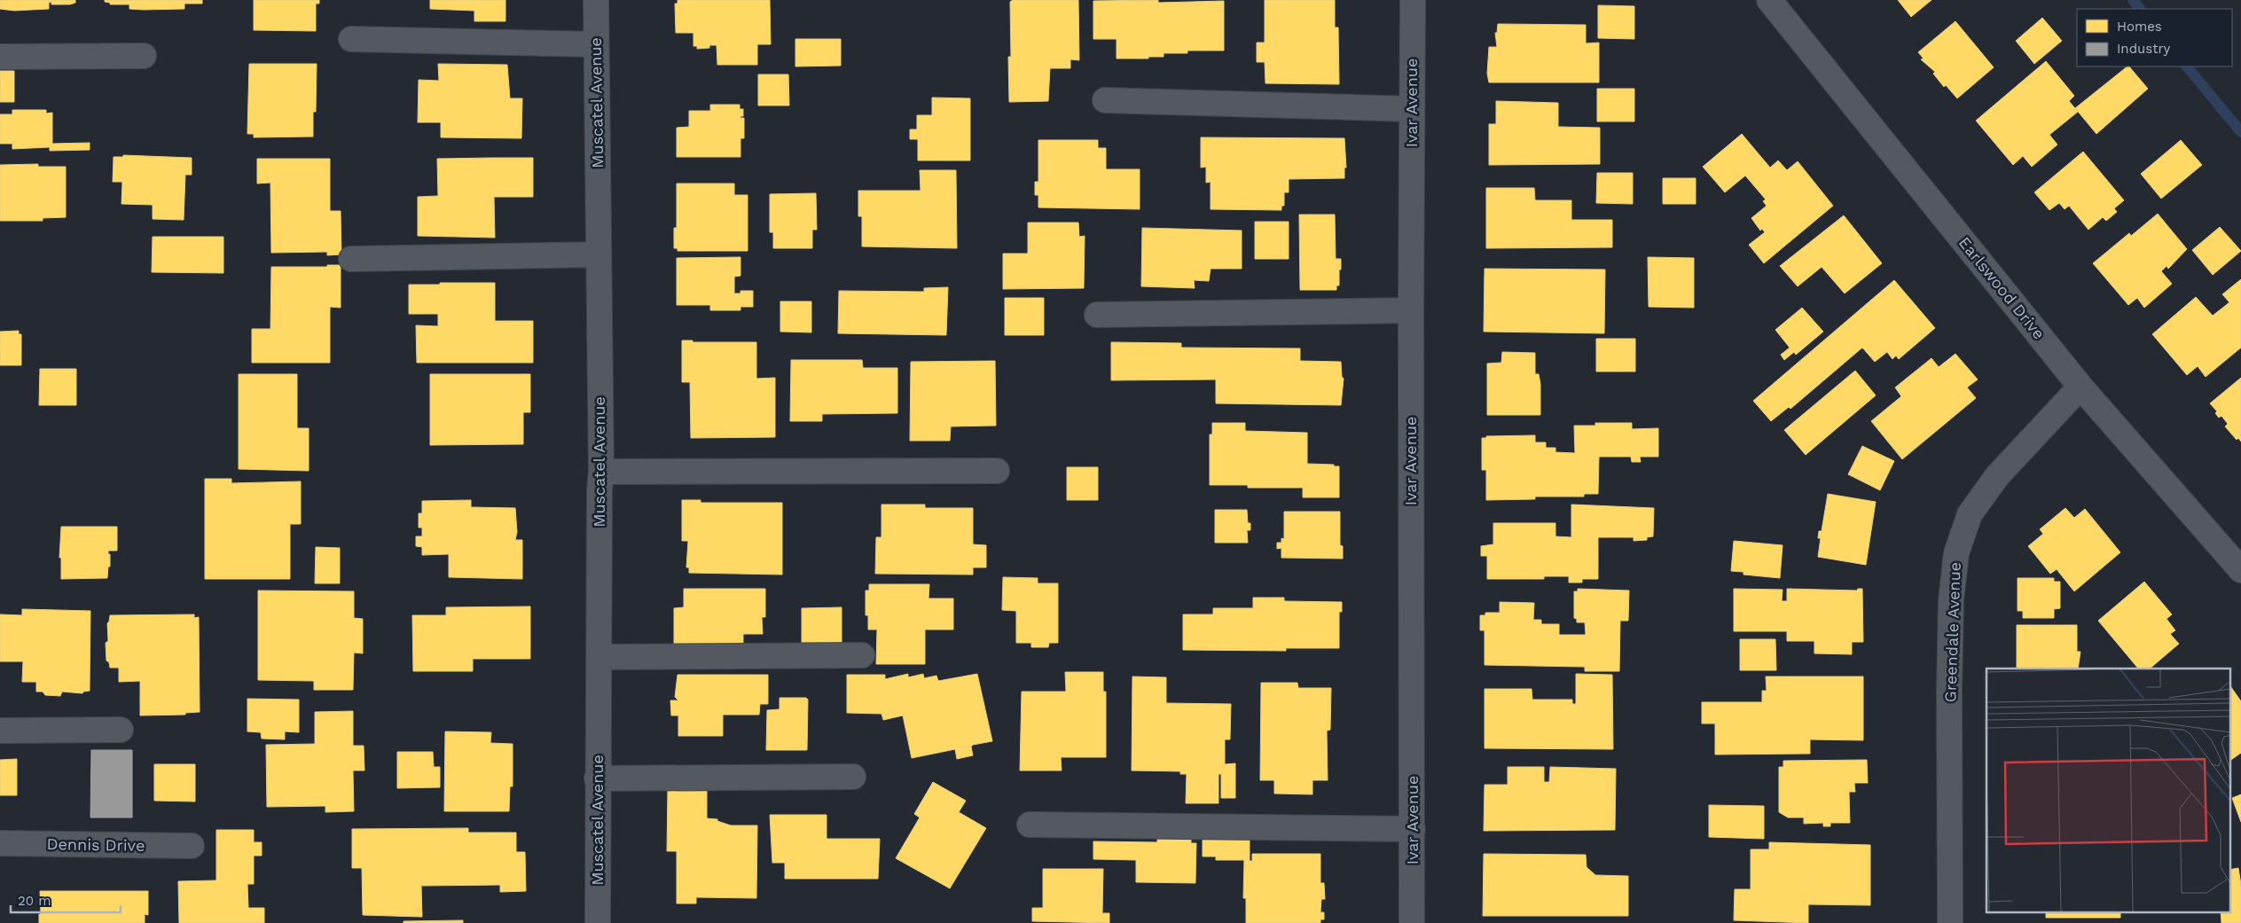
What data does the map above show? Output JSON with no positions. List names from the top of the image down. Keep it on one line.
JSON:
{"streets":{"street":["Muscatel Avenue","Ivar Avenue","Earlswood Drive","Greendale Avenue","Dennis Drive"]},"crossings":[["Earlswood Drive","Greendale Avenue"]],"legend":["Homes","Industry"],"scale_bar":"20 m"}
